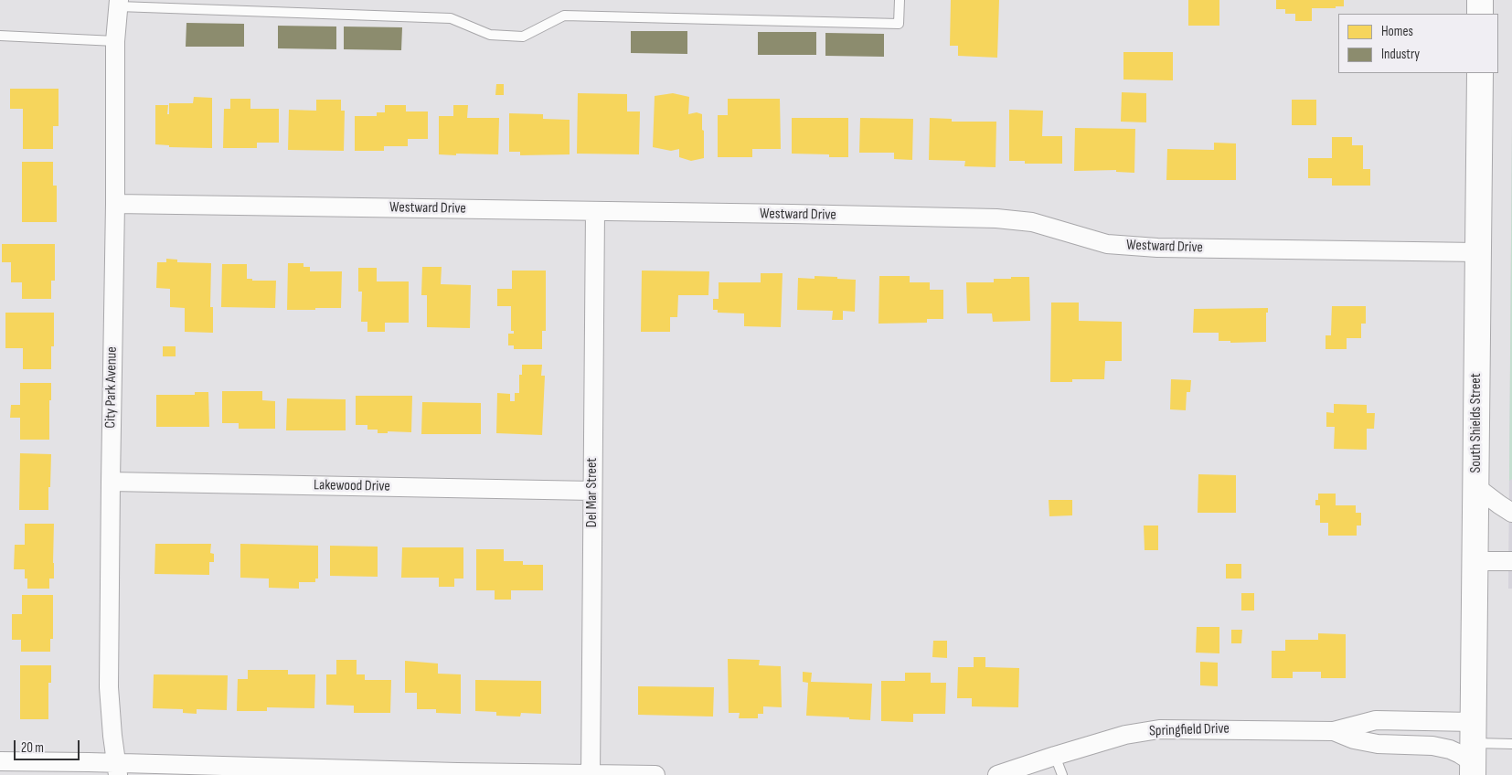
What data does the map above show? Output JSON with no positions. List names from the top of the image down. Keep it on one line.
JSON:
{"streets":{"main road":["South Shields Street"],"street":["Westward Drive","City Park Avenue","Lakewood Drive","Del Mar Street","Springfield Drive"]},"crossings":[["Westward Drive","City Park Avenue"],["Westward Drive","South Shields Street"],["Westward Drive","Del Mar Street"],["City Park Avenue","Lakewood Drive"],["South Shields Street","Springfield Drive"],["Lakewood Drive","Del Mar Street"]],"legend":["Homes","Industry"],"scale_bar":"20 m"}
